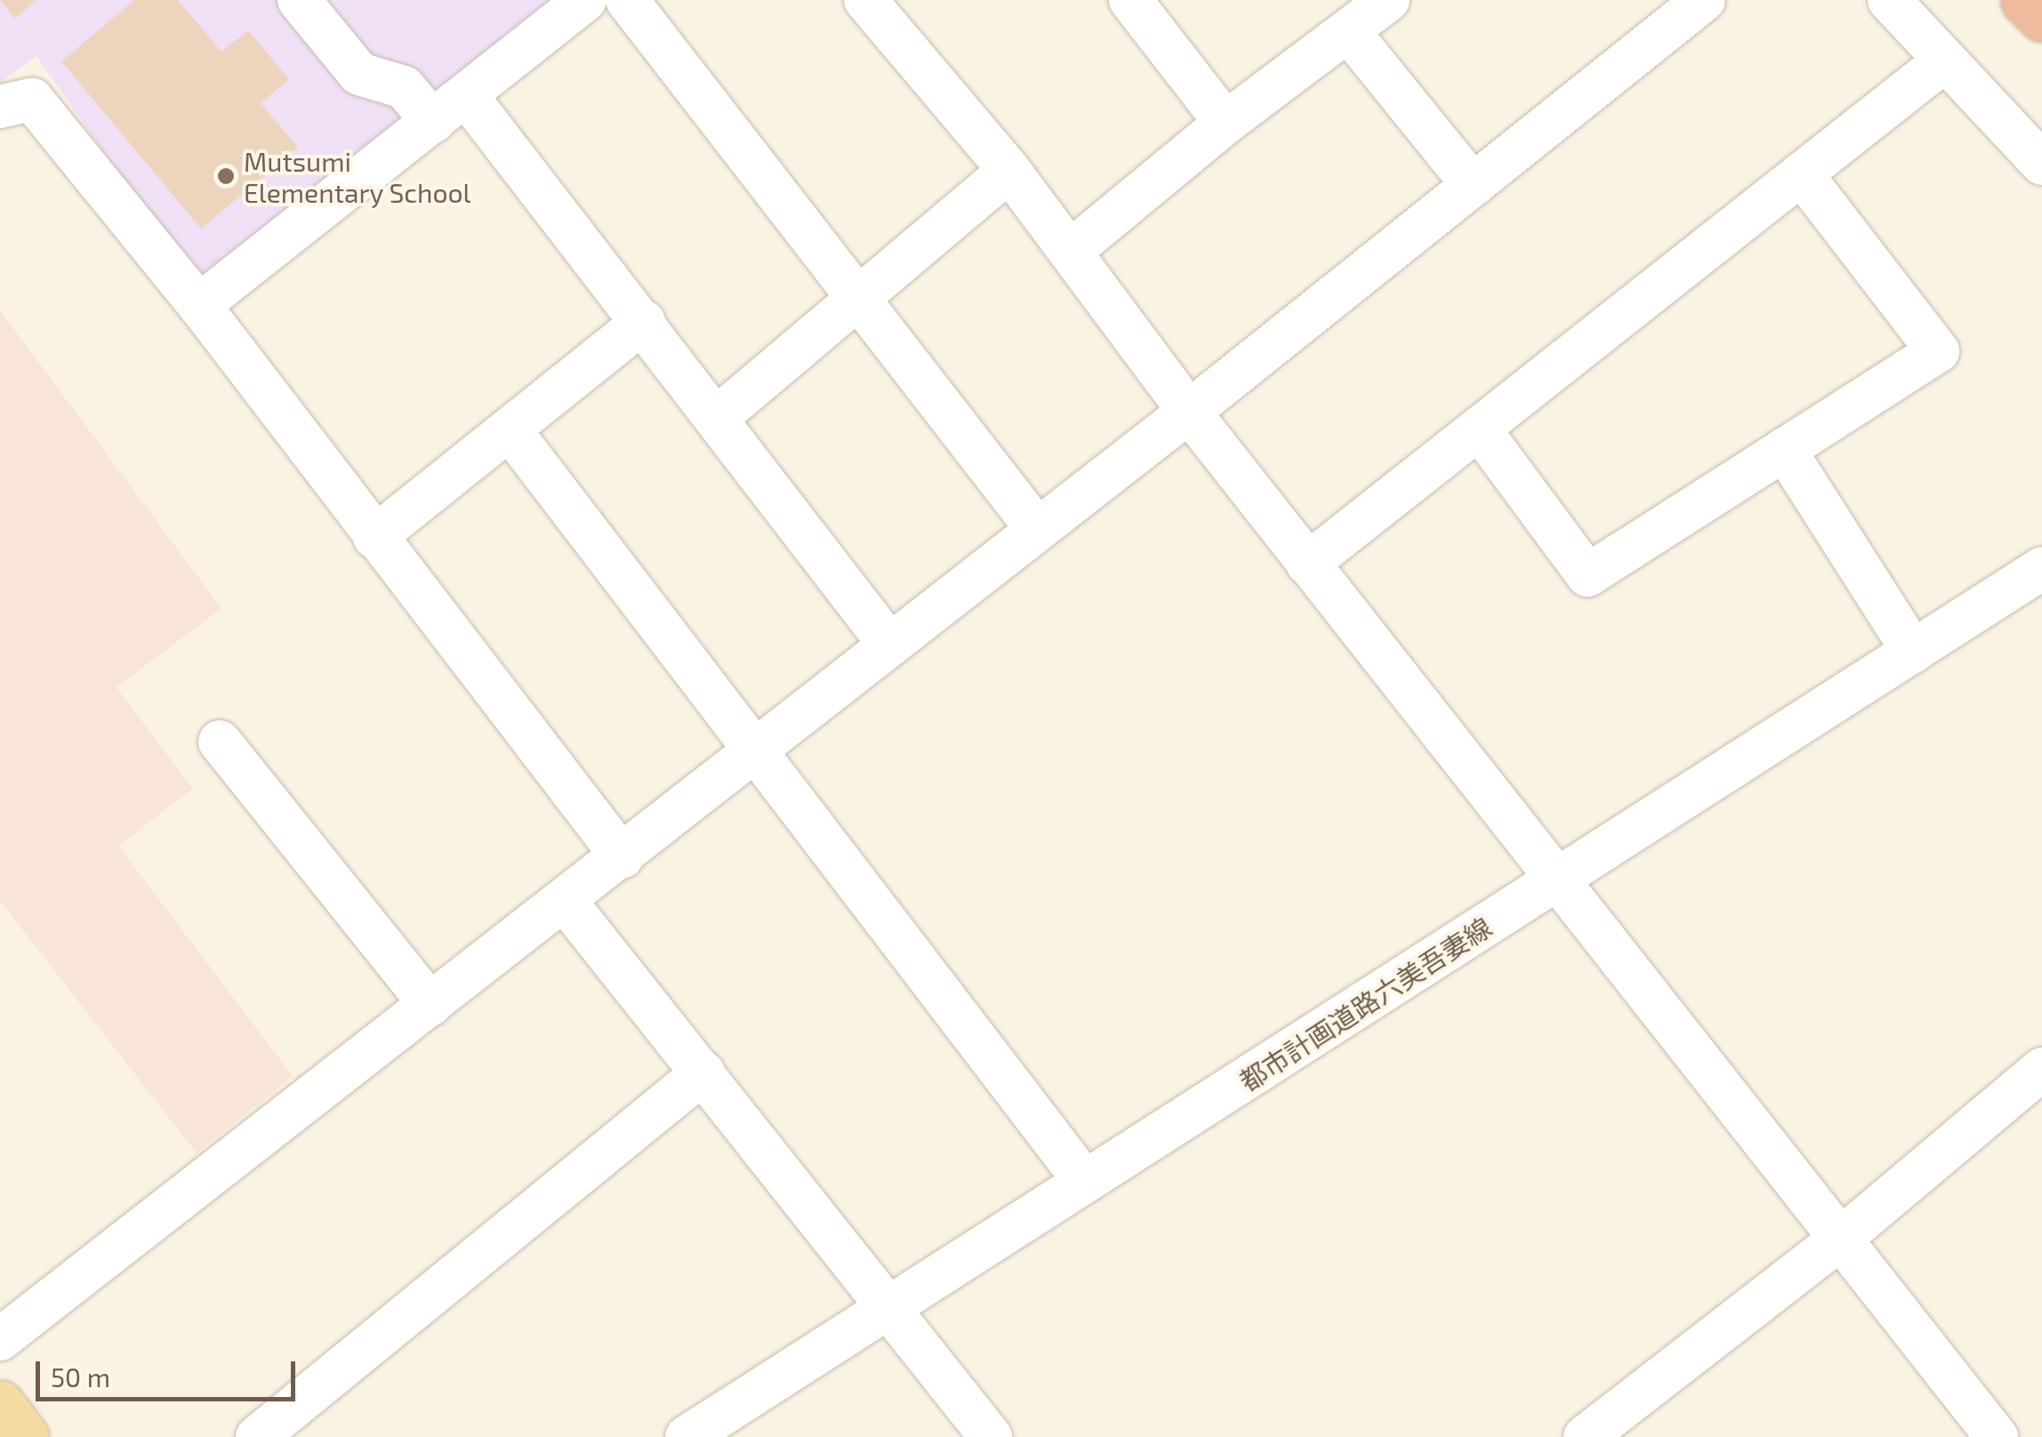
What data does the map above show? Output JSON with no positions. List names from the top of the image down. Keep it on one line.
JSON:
{"streets":{"street":["都市計画道路六美吾妻線"]},"places":["Mutsumi Elementary School"],"scale_bar":"50 m"}
